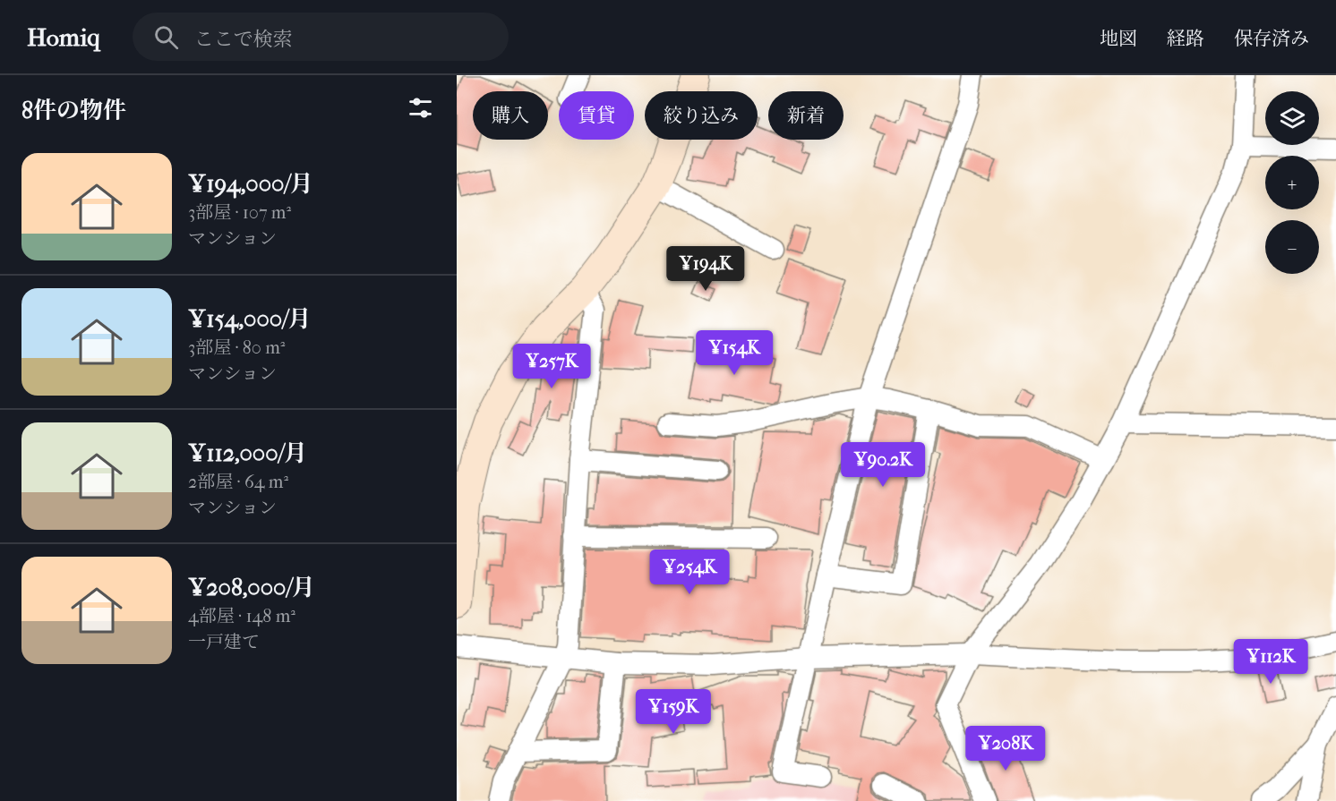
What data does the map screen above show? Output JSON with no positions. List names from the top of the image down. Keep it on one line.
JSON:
{"page":{"header":"Homiq","search":"ここで検索","nav":["地図","経路","保存済み"],"heading":"8件の物件","map_buttons":["+","−"],"chip":["購入","賃貸","絞り込み","新着"],"list":[{"name":"¥194,000/月","note":"3部屋 · 107 m² · マンション"},{"name":"¥154,000/月","note":"3部屋 · 80 m² · マンション"},{"name":"¥112,000/月","note":"2部屋 · 64 m² · マンション"},{"name":"¥208,000/月","note":"4部屋 · 148 m² · 一戸建て"}],"price":["¥194K","¥154K","¥257K","¥90.2K","¥254K","¥112K","¥159K","¥208K"]}}
